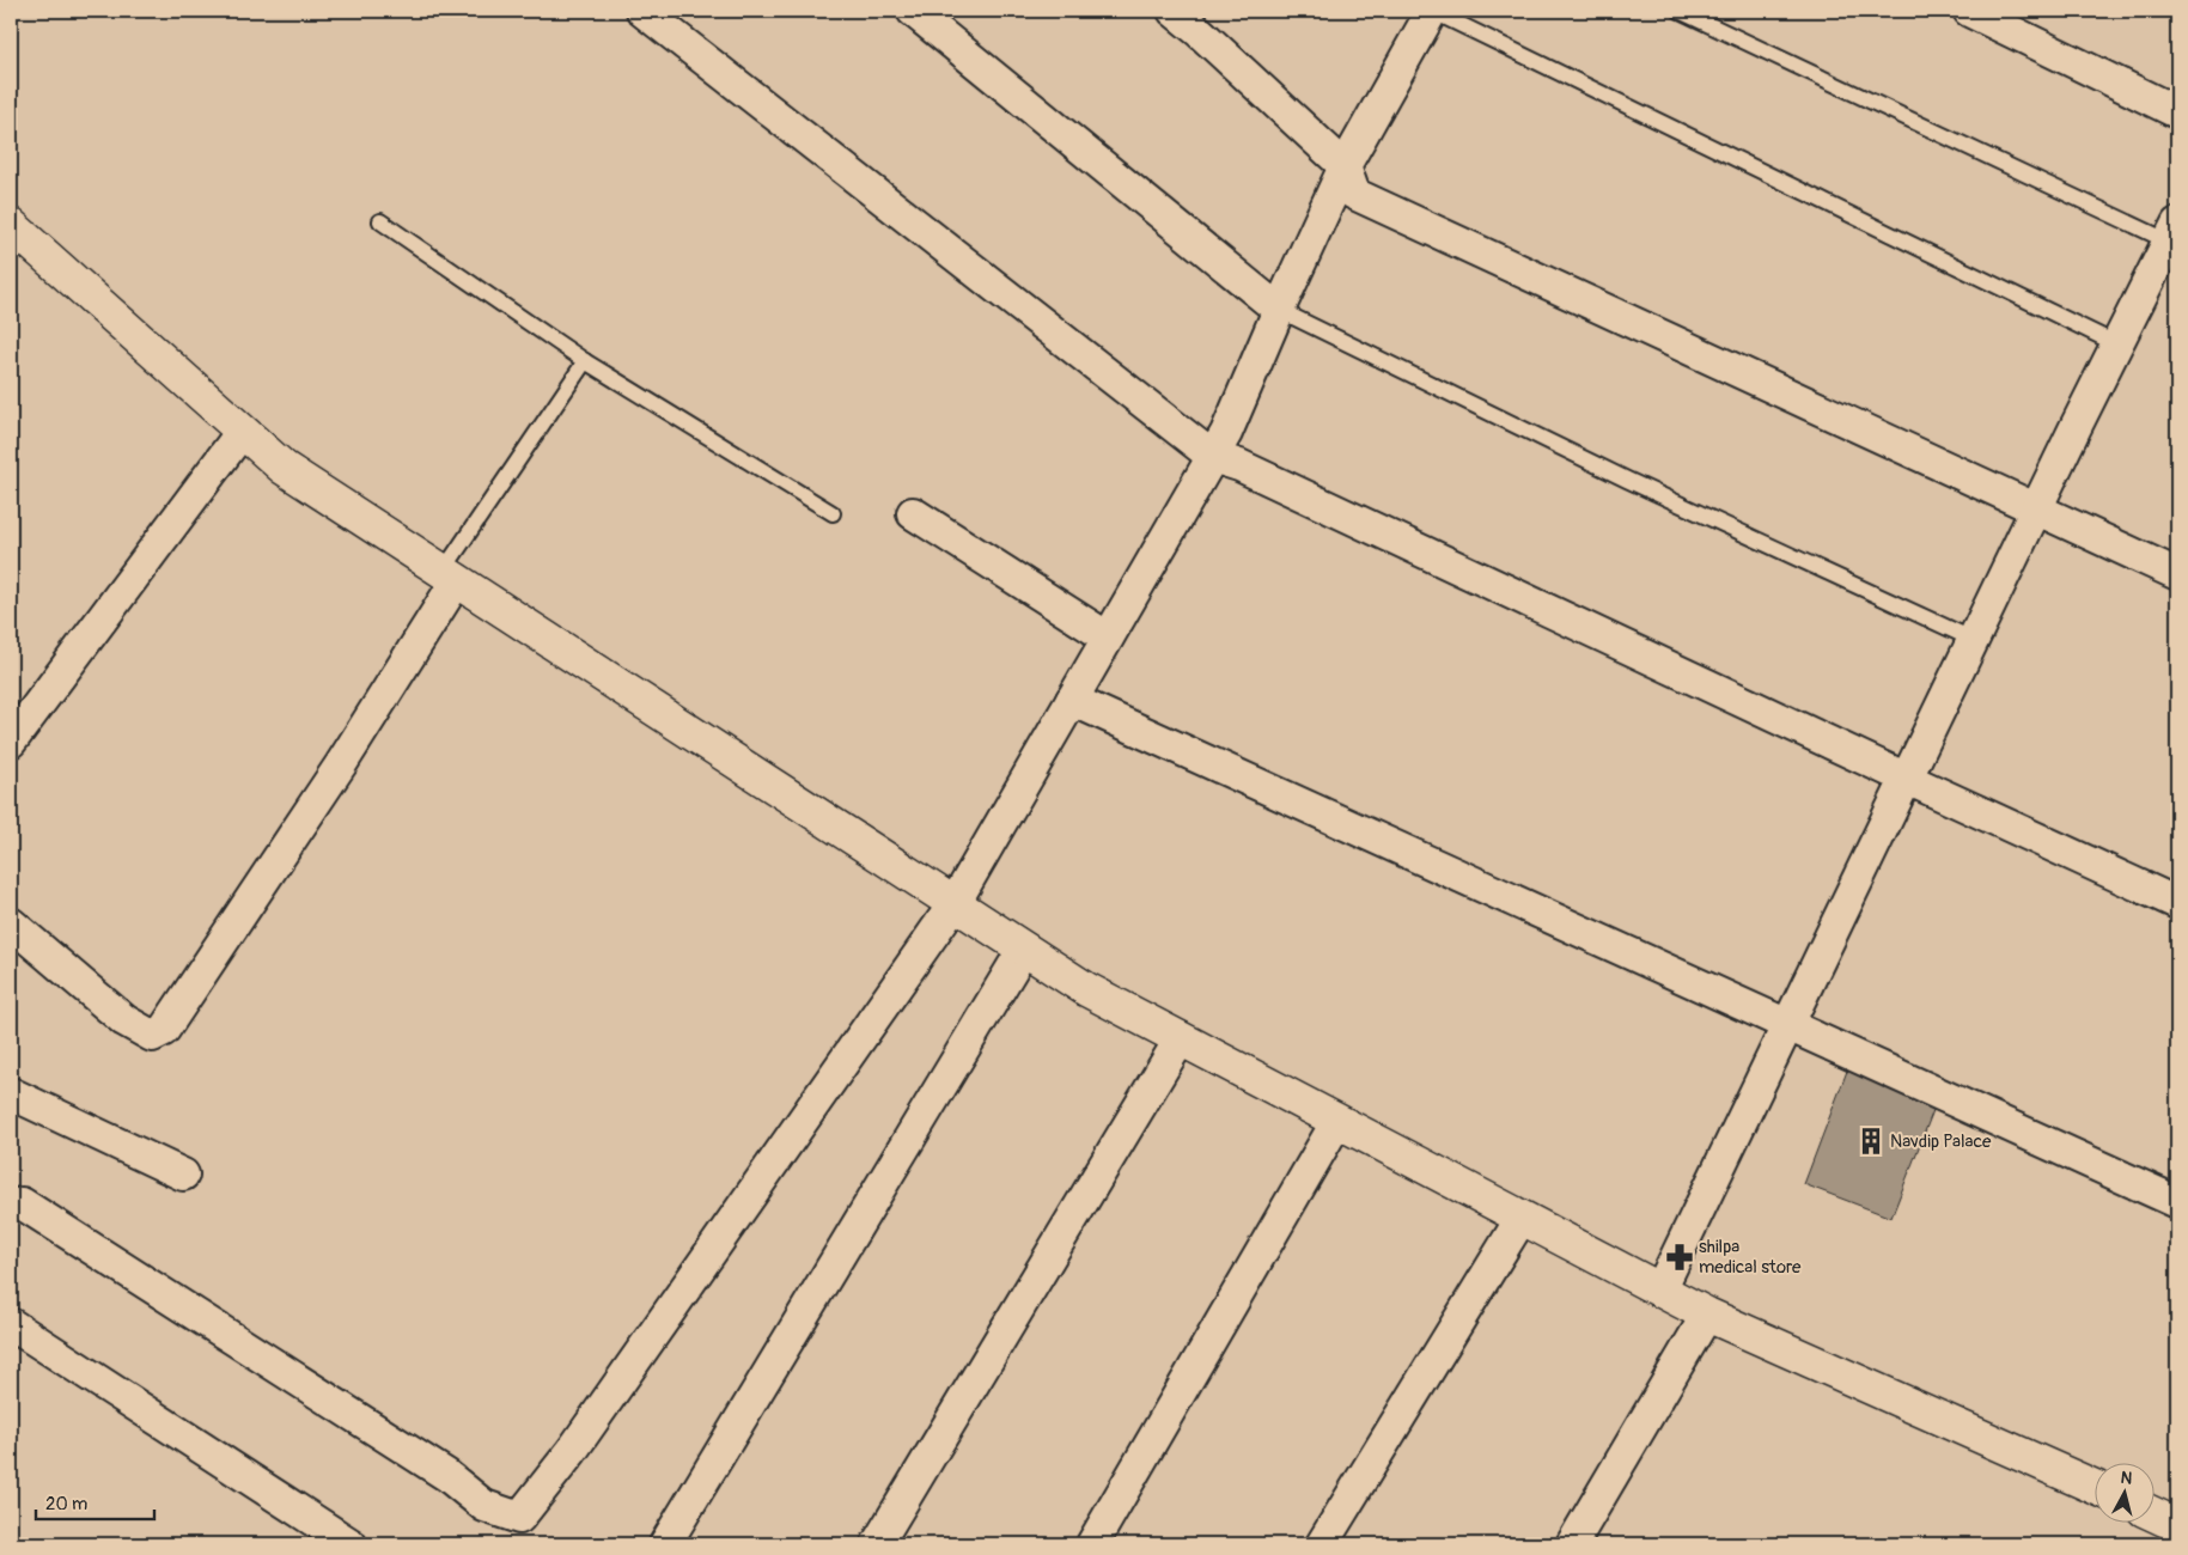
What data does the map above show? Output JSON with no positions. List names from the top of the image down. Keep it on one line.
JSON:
{"places":{"building":["Navdip Palace"],"pharmacy":["shilpa medical store"]},"scale_bar":"20 m","north":"top"}
